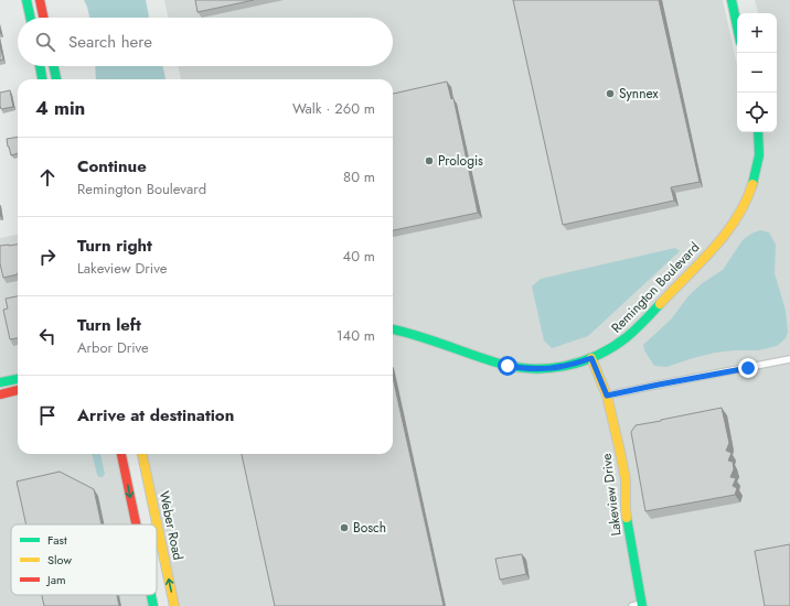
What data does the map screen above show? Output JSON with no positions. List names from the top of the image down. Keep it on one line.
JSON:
{"streets":{"street":["Remington Boulevard","Lakeview Drive","Weber Road"]},"crossings":[["Remington Boulevard","Lakeview Drive"]],"places":["Synnex","Prologis","Bosch"],"legend":["Fast","Slow","Jam"],"page":{"map_buttons":["+","−"],"search":"Search here","heading":["4 min","Walk · 260 m"],"list":[["Continue","Remington Boulevard","80 m"],["Turn right","Lakeview Drive","40 m"],["Turn left","Arbor Drive","140 m"],"Arrive at destination"]}}
